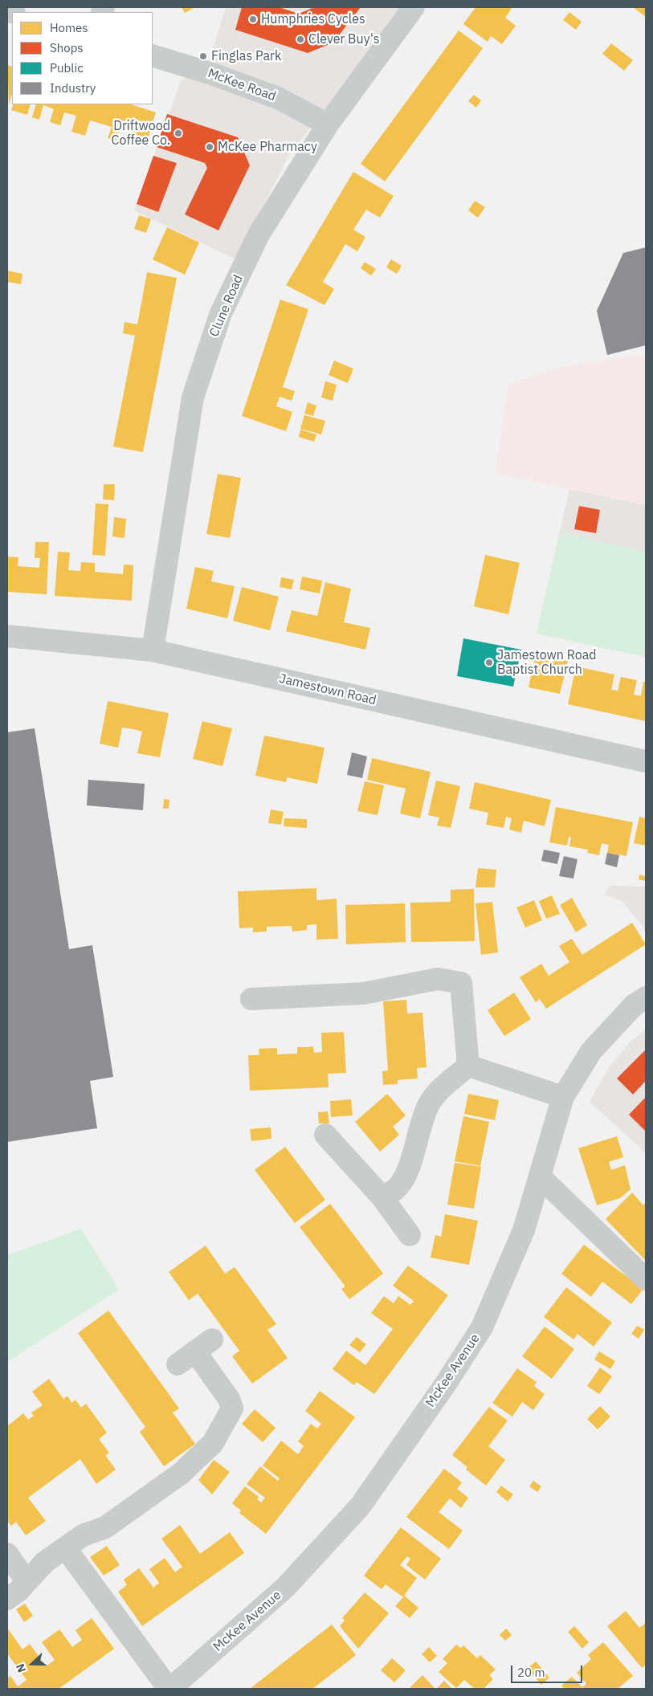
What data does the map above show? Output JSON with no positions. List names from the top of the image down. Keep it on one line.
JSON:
{"streets":{"street":["McKee Road","Clune Road","Jamestown Road","McKee Avenue"]},"crossings":[["McKee Road","Clune Road"],["Clune Road","Jamestown Road"]],"places":["Humphries Cycles","Clever Buy's","Finglas Park","Driftwood Coffee Co.","McKee Pharmacy","Jamestown Road Baptist Church"],"legend":["Homes","Shops","Public","Industry"],"scale_bar":"20 m","north":"left"}
